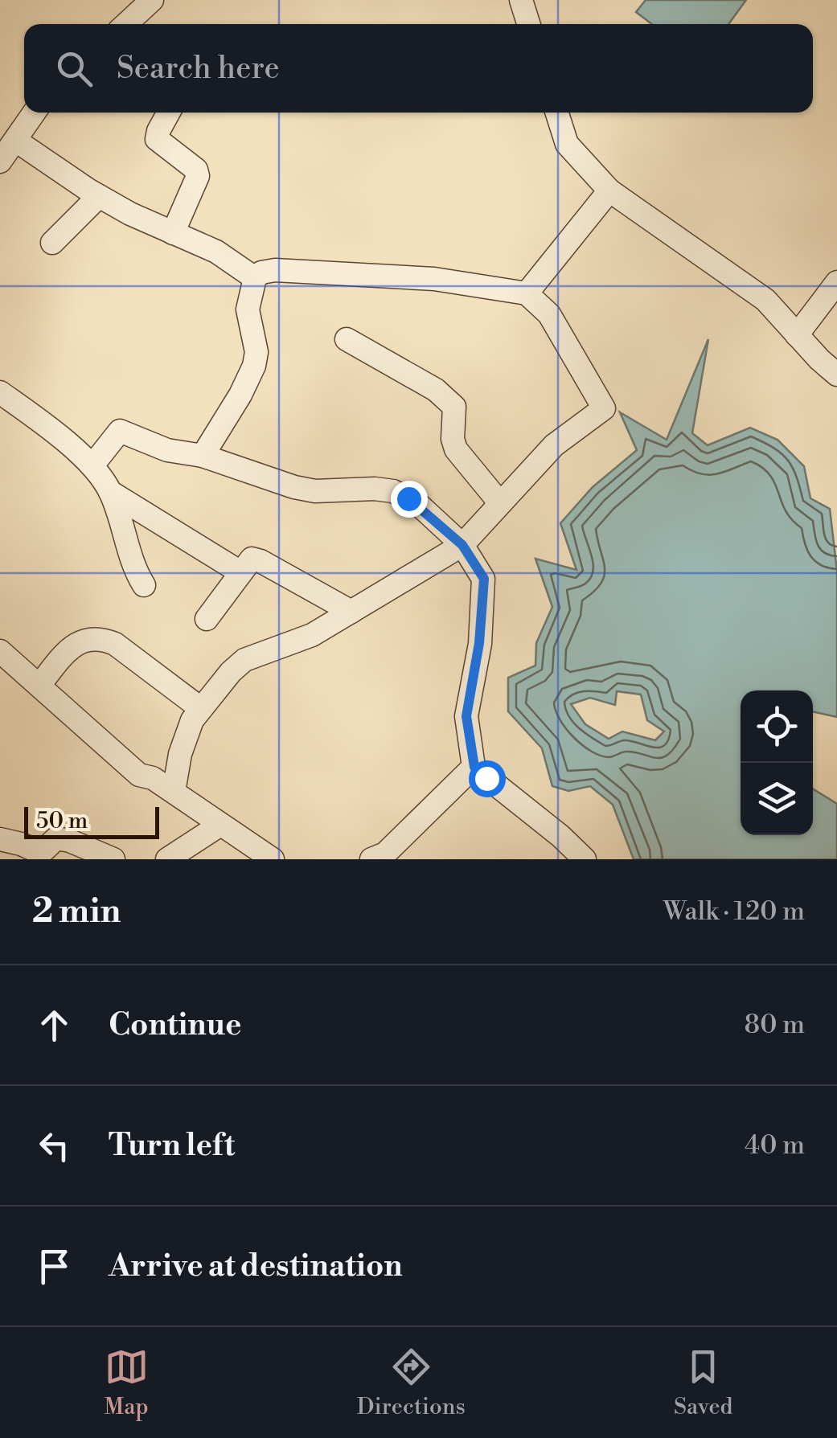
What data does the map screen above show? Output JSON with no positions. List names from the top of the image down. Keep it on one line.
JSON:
{"scale_bar":"50 m","page":{"search":"Search here","scale":"50 m","heading":["2 min","Walk · 120 m"],"list":[["Continue","80 m"],["Turn left","40 m"],"Arrive at destination"],"nav":["Map","Directions","Saved"]}}
